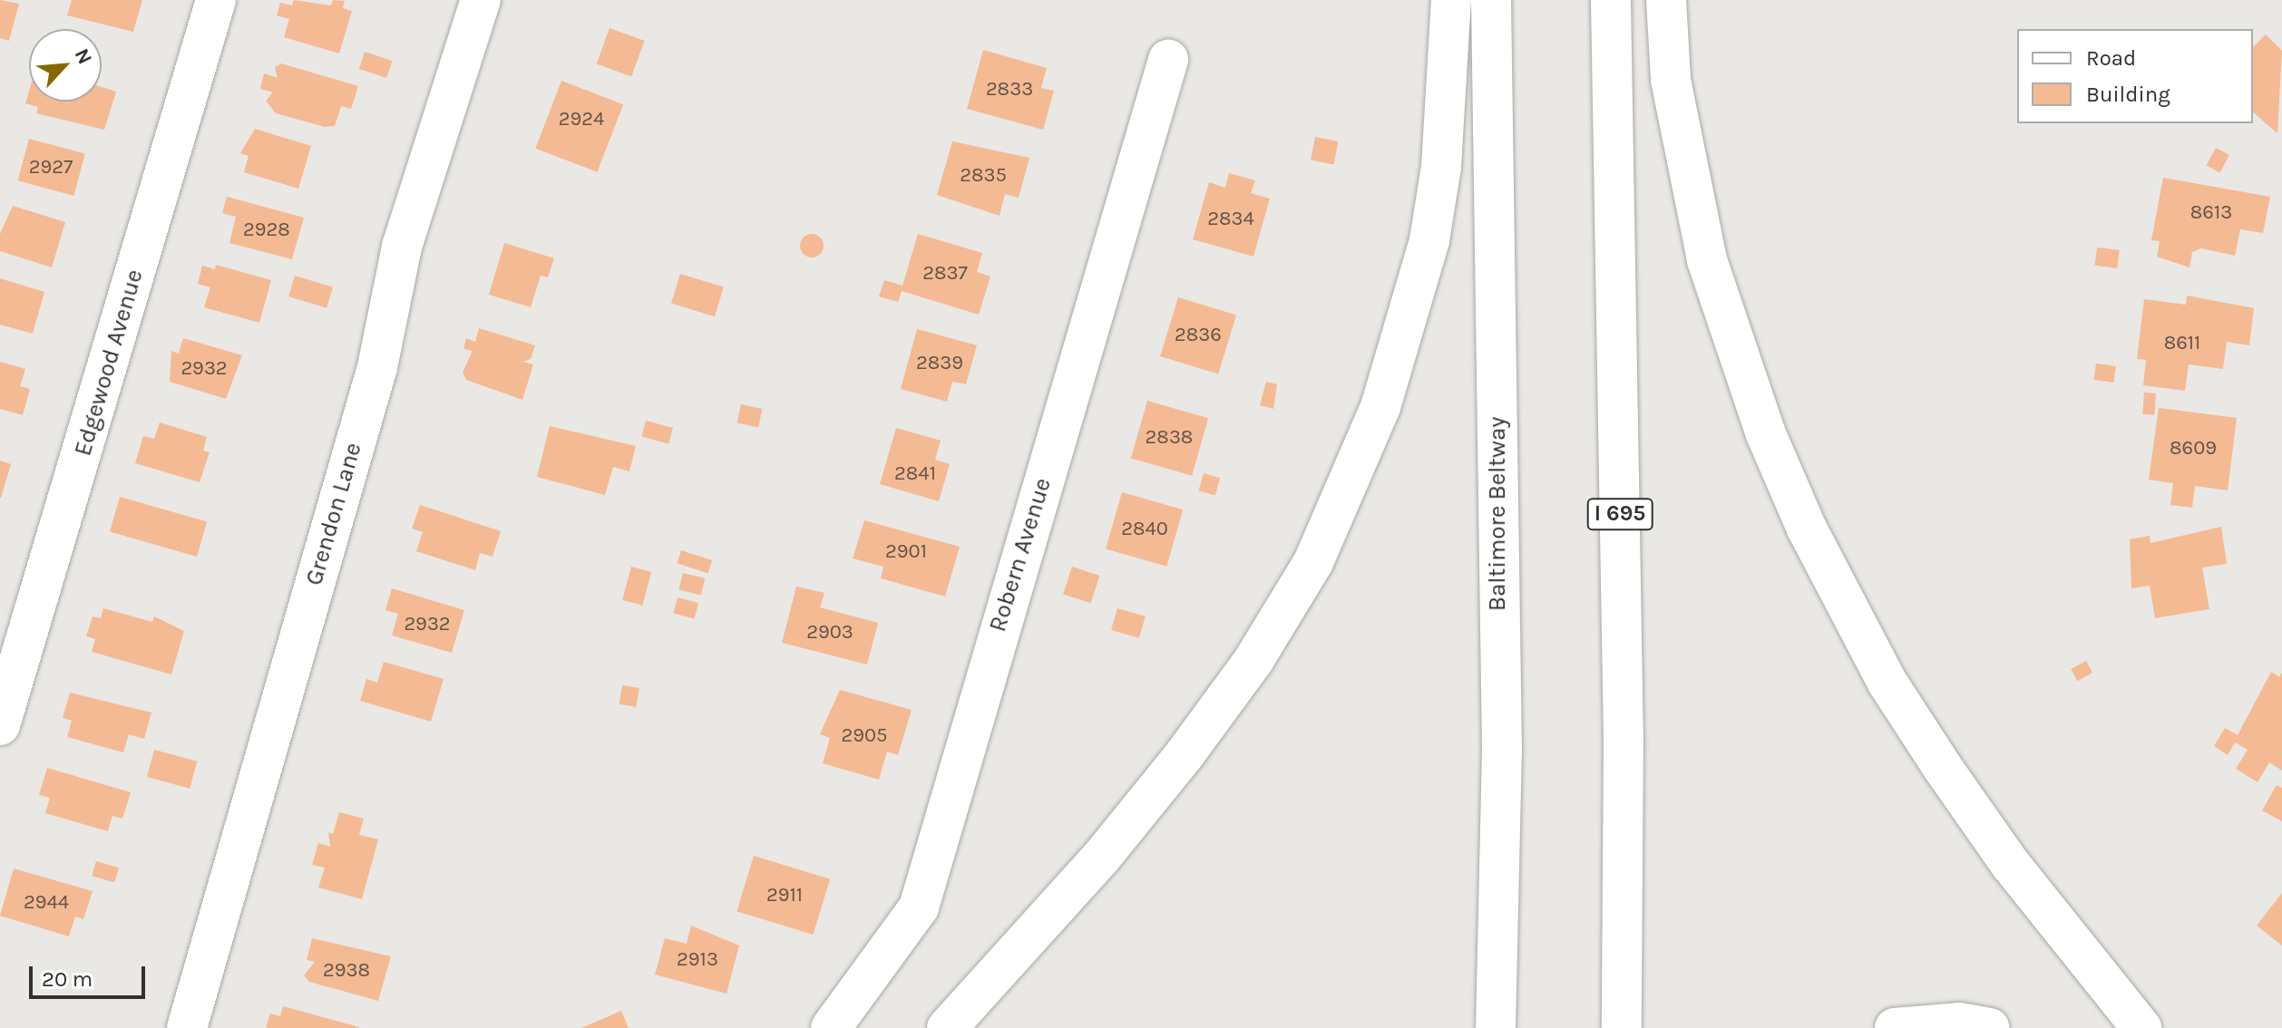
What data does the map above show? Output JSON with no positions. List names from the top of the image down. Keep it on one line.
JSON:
{"streets":{"main road":["Edgewood Avenue","Grendon Lane","Baltimore Beltway","I 695","Robern Avenue"]},"house_numbers":["2833","2924","2927","2835","8613","2834","2928","2837","2836","8611","2839","2932","2838","8609","2841","2840","2901","2932","2903","2905","2911","2944","2913","2938"],"legend":["Road","Building"],"scale_bar":"20 m","north":"top right"}
